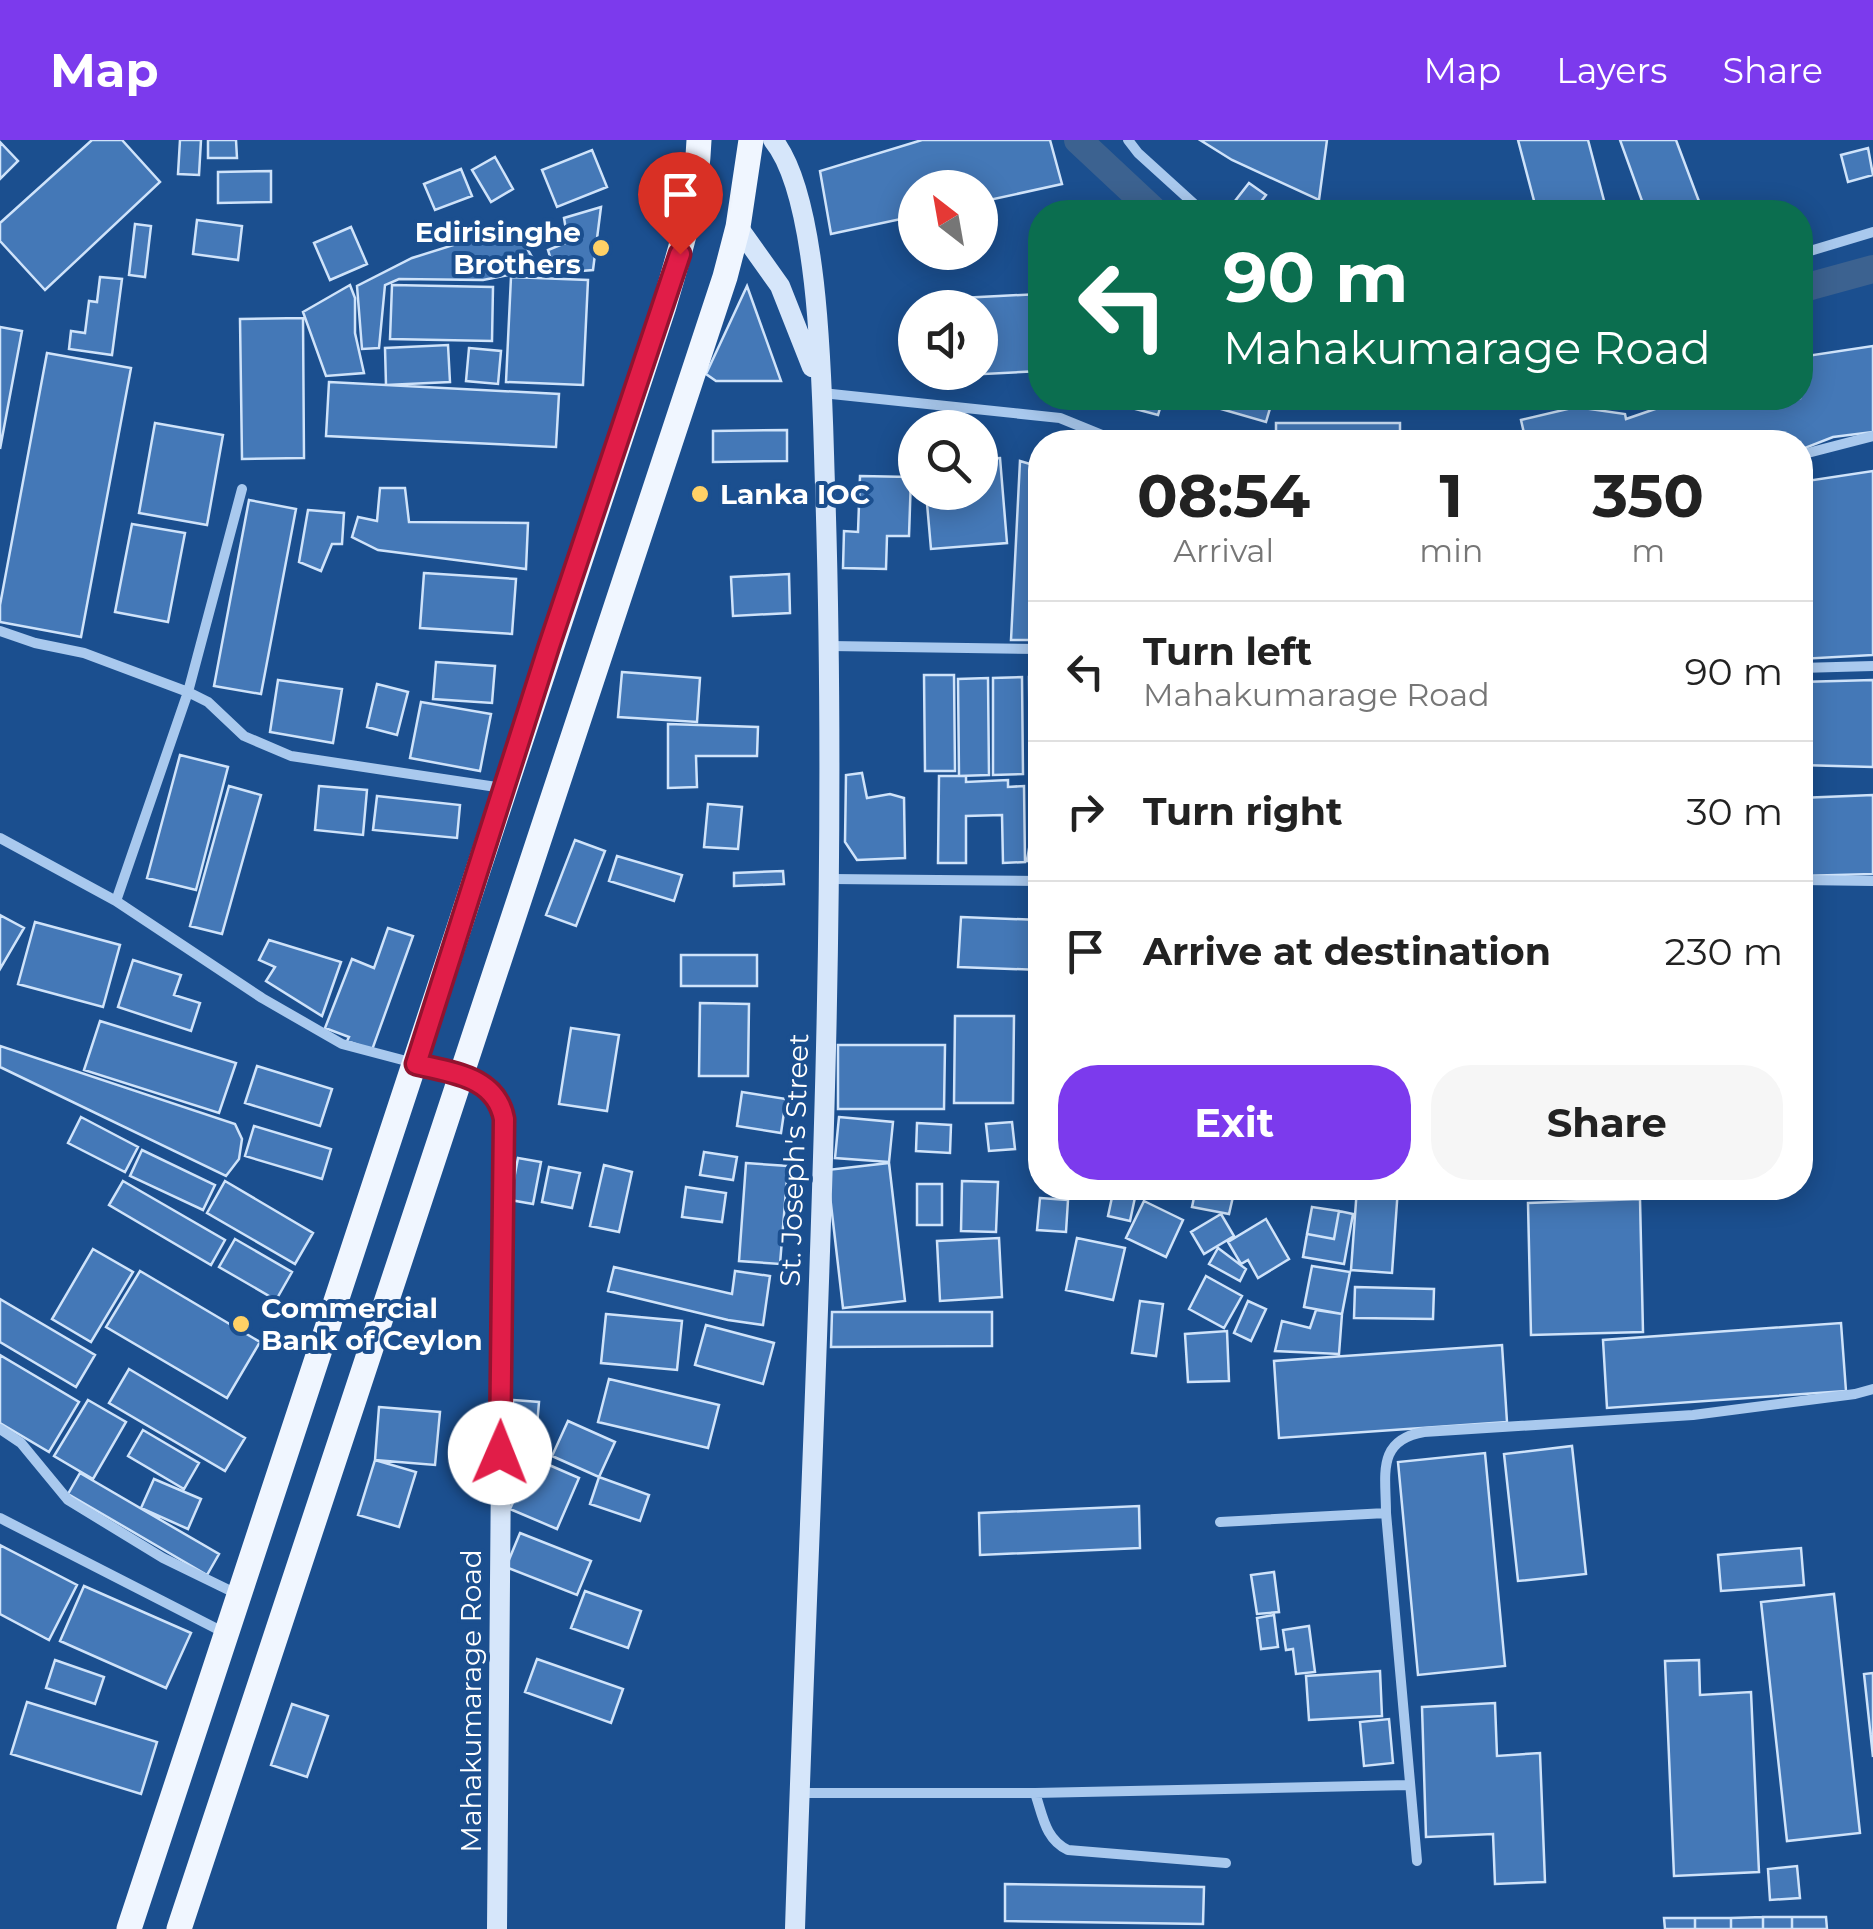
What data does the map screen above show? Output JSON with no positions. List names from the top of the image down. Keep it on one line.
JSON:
{"streets":{"main road":["St. Joseph's Street","Mahakumarage Road"]},"places":["Edirisinghe Brothers","Lanka IOC","Commercial Bank of Ceylon"],"north":"top left","page":{"header":"Map","nav":["Map","Layers","Share"],"turn":["90 m","Mahakumarage Road"],"eta":["08:54","Arrival","1","min","350","m"],"list":[{"name":"Turn left","note":"Mahakumarage Road","value":"90 m"},{"name":"Turn right","value":"30 m"},{"name":"Arrive at destination","value":"230 m"}],"buttons":["Exit","Share"]}}
